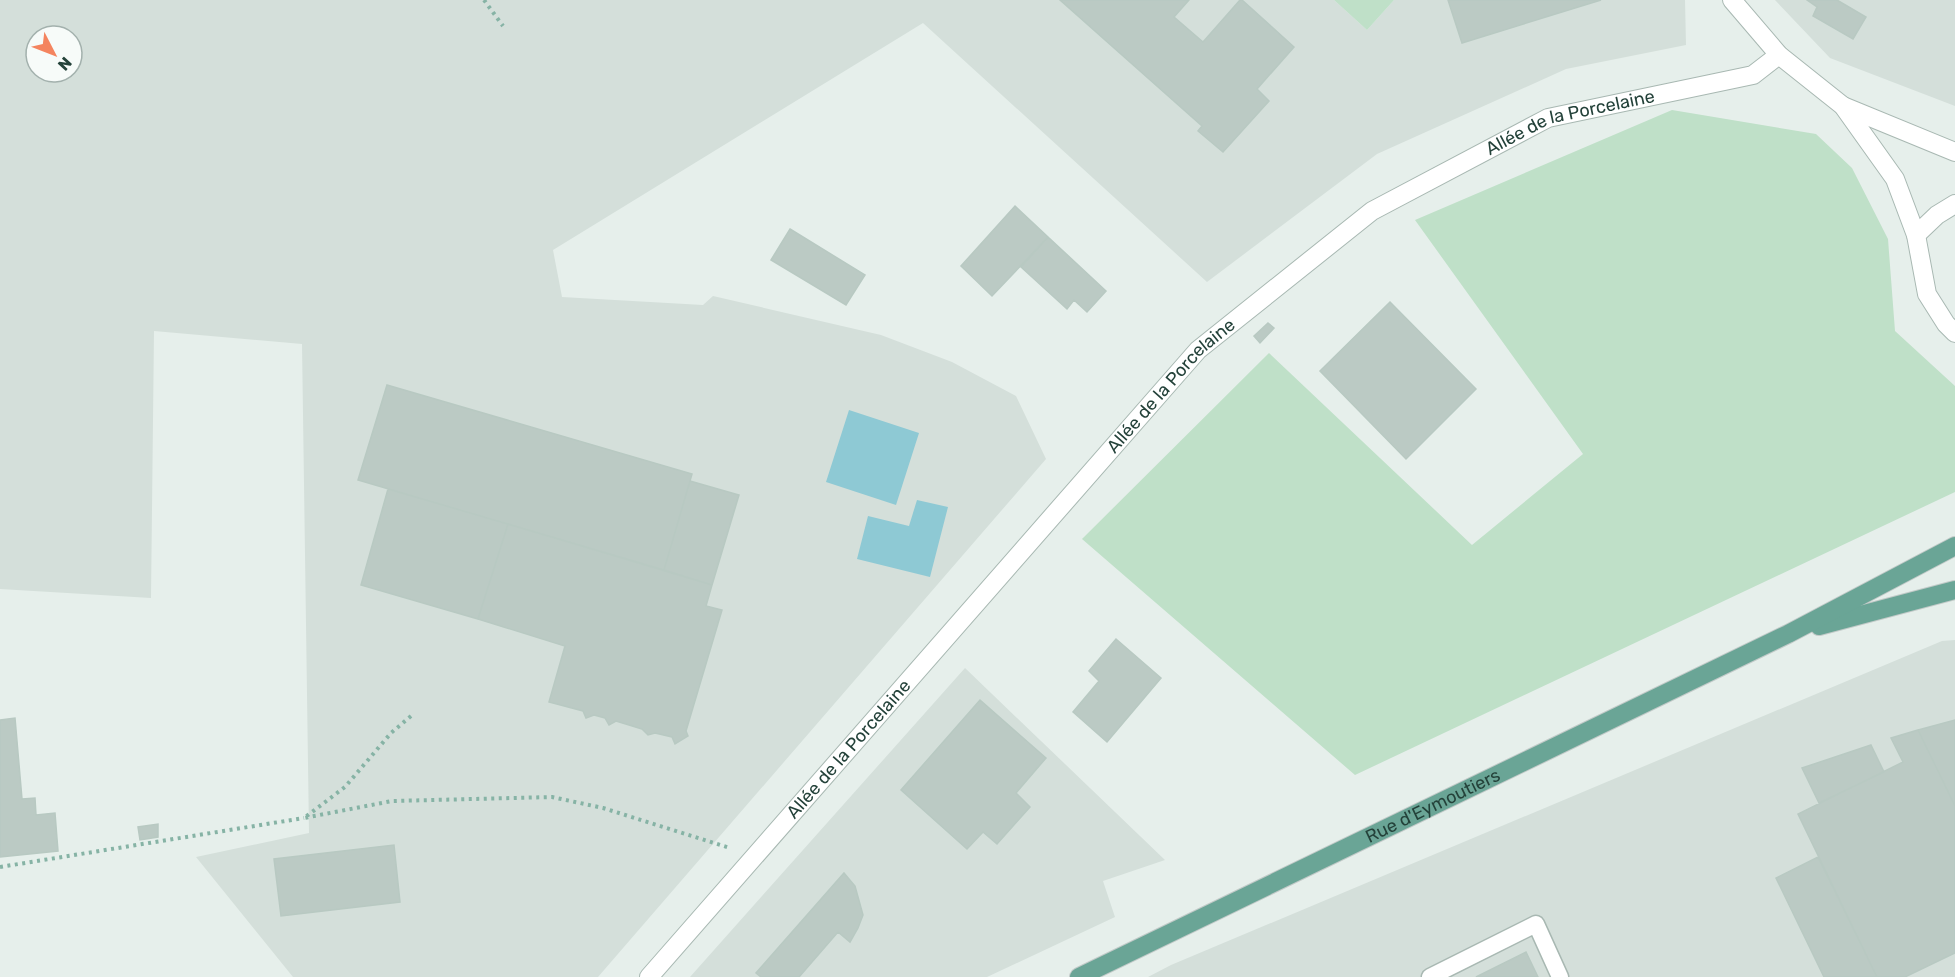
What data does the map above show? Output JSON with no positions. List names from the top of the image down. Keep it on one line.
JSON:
{"streets":{"main road":["Rue d'Eymoutiers"],"street":["Allée de la Porcelaine"]},"north":"bottom right"}
